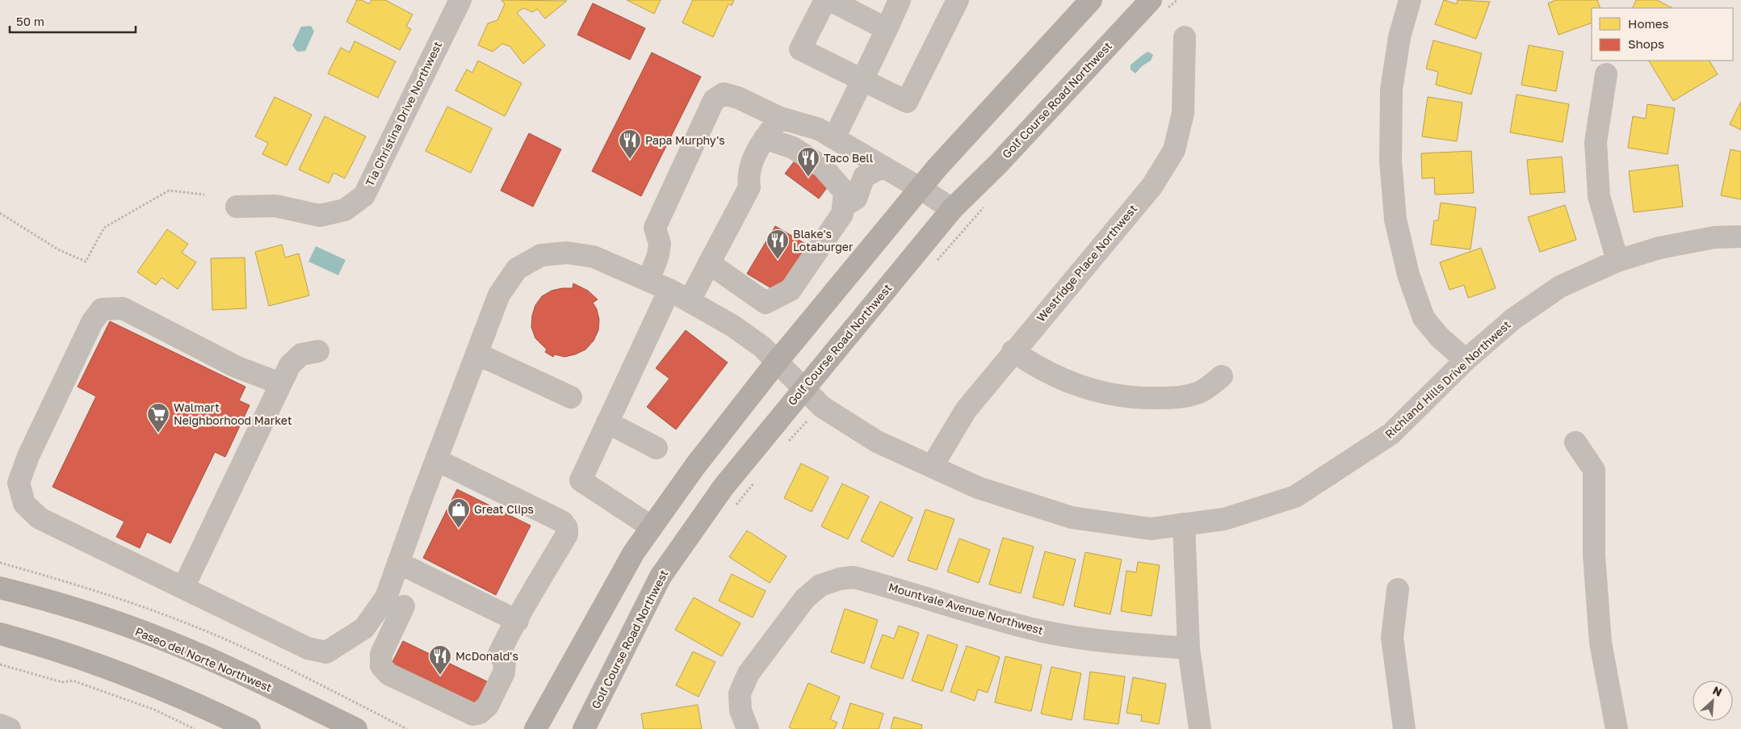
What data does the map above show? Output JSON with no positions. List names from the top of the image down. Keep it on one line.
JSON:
{"streets":{"main road":["Golf Course Road Northwest","Paseo del Norte Northwest"],"street":["Tia Christina Drive Northwest","Westridge Place Northwest","Richland Hills Drive Northwest","Mountvale Avenue Northwest"]},"crossings":[["Golf Course Road Northwest","Richland Hills Drive Northwest"],["Westridge Place Northwest","Richland Hills Drive Northwest"]],"places":{"restaurant":["Papa Murphy's","Taco Bell","Blake's Lotaburger","McDonald's"],"supermarket":["Walmart Neighborhood Market"],"shop":["Great Clips"]},"legend":["Homes","Shops"],"scale_bar":"50 m","north":"top right"}
